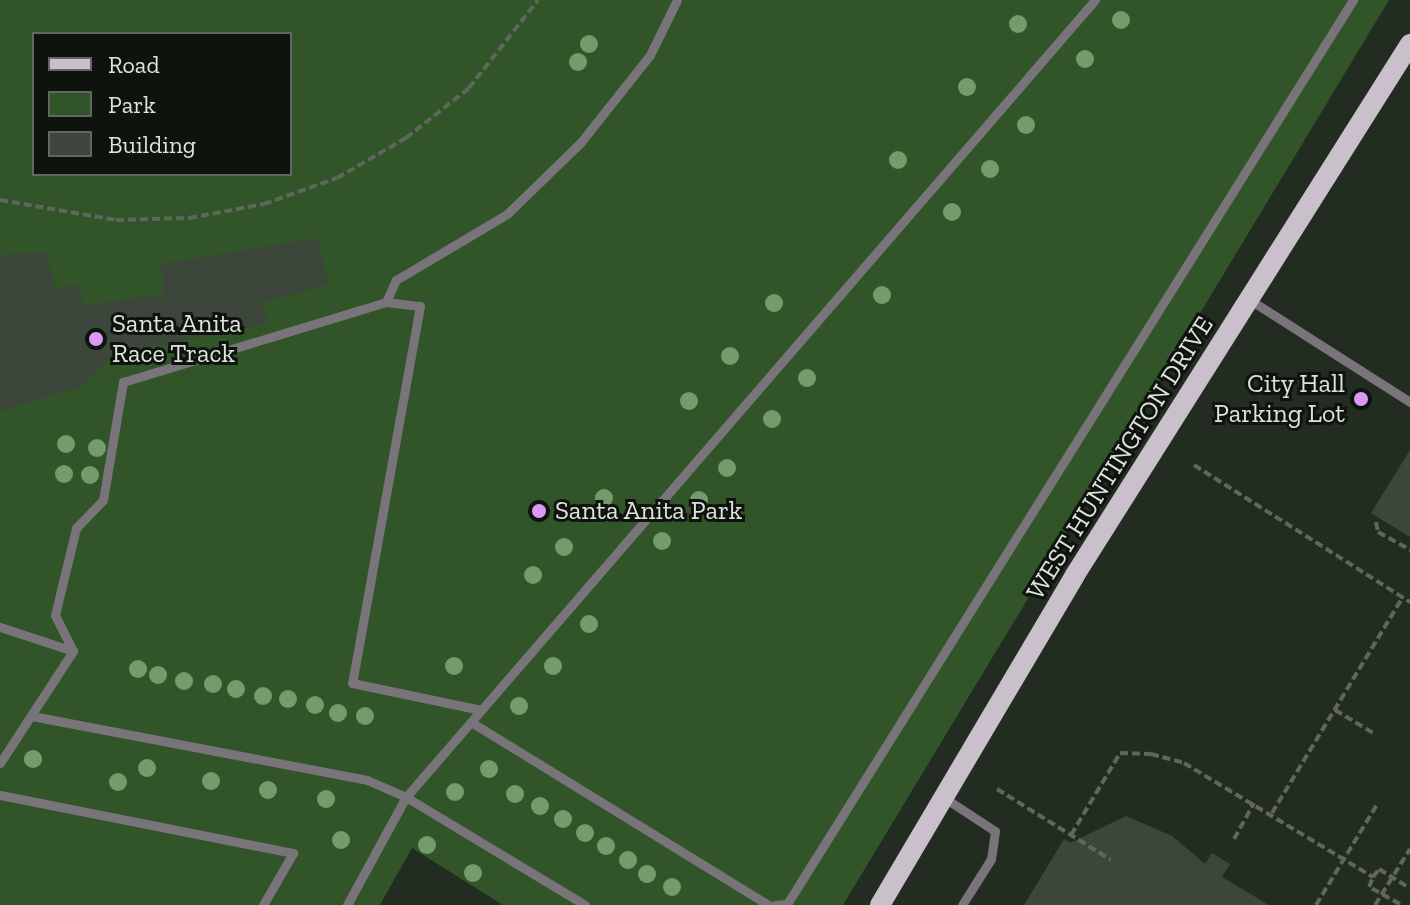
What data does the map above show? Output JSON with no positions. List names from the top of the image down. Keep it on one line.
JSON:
{"streets":{"main road":["WEST HUNTINGTON DRIVE"]},"places":["Santa Anita Race Track","City Hall Parking Lot","Santa Anita Park"],"legend":["Road","Park","Building"]}
